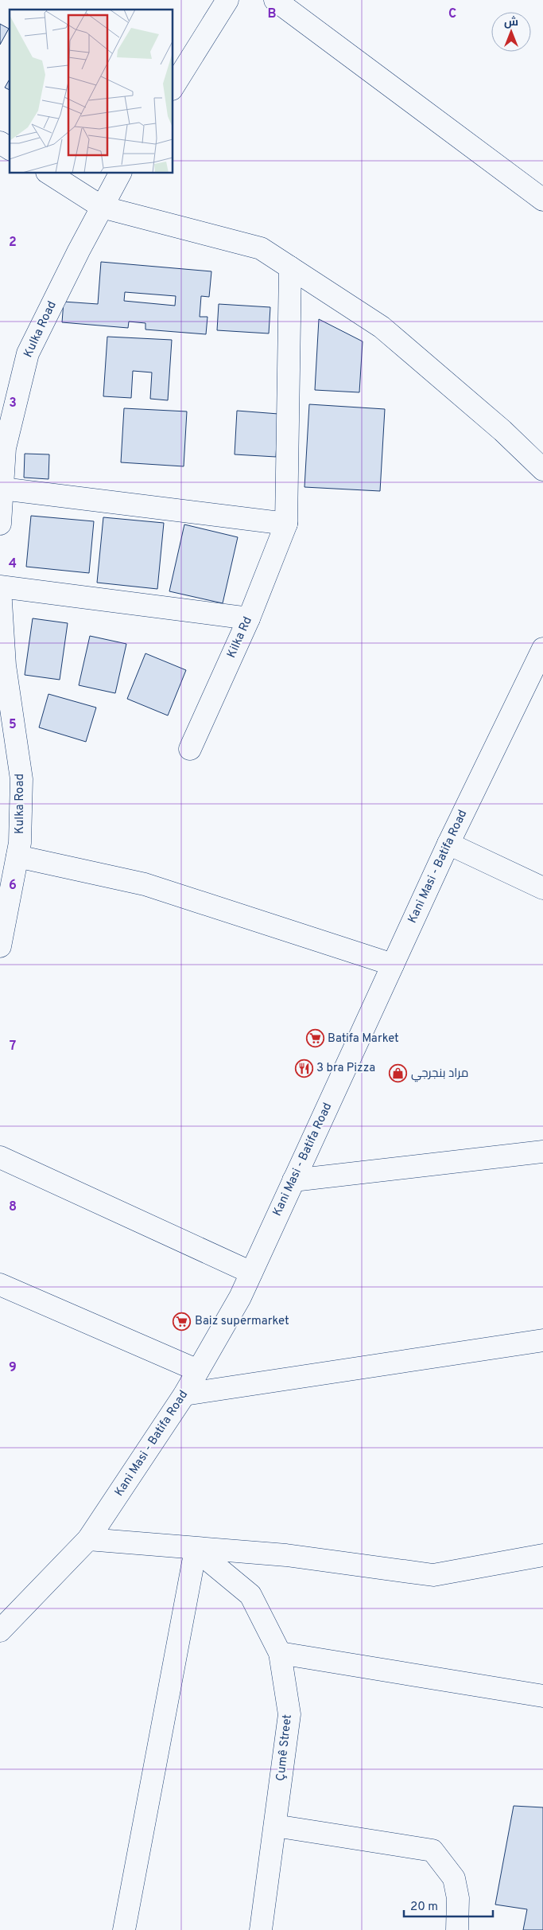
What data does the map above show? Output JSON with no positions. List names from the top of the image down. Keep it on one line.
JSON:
{"streets":{"street":["Kulka Road","Kilka Rd","Kani Masi - Batifa Road","Çumê Street"]},"places":{"supermarket":["Batifa Market","Baiz supermarket"],"restaurant":["3 bra Pizza"],"shop":["مراد بنجرجي"]},"scale_bar":"20 m","north":"top","grid":{"columns":["B","C"],"rows":["2","3","4","5","6","7","8","9"]}}
